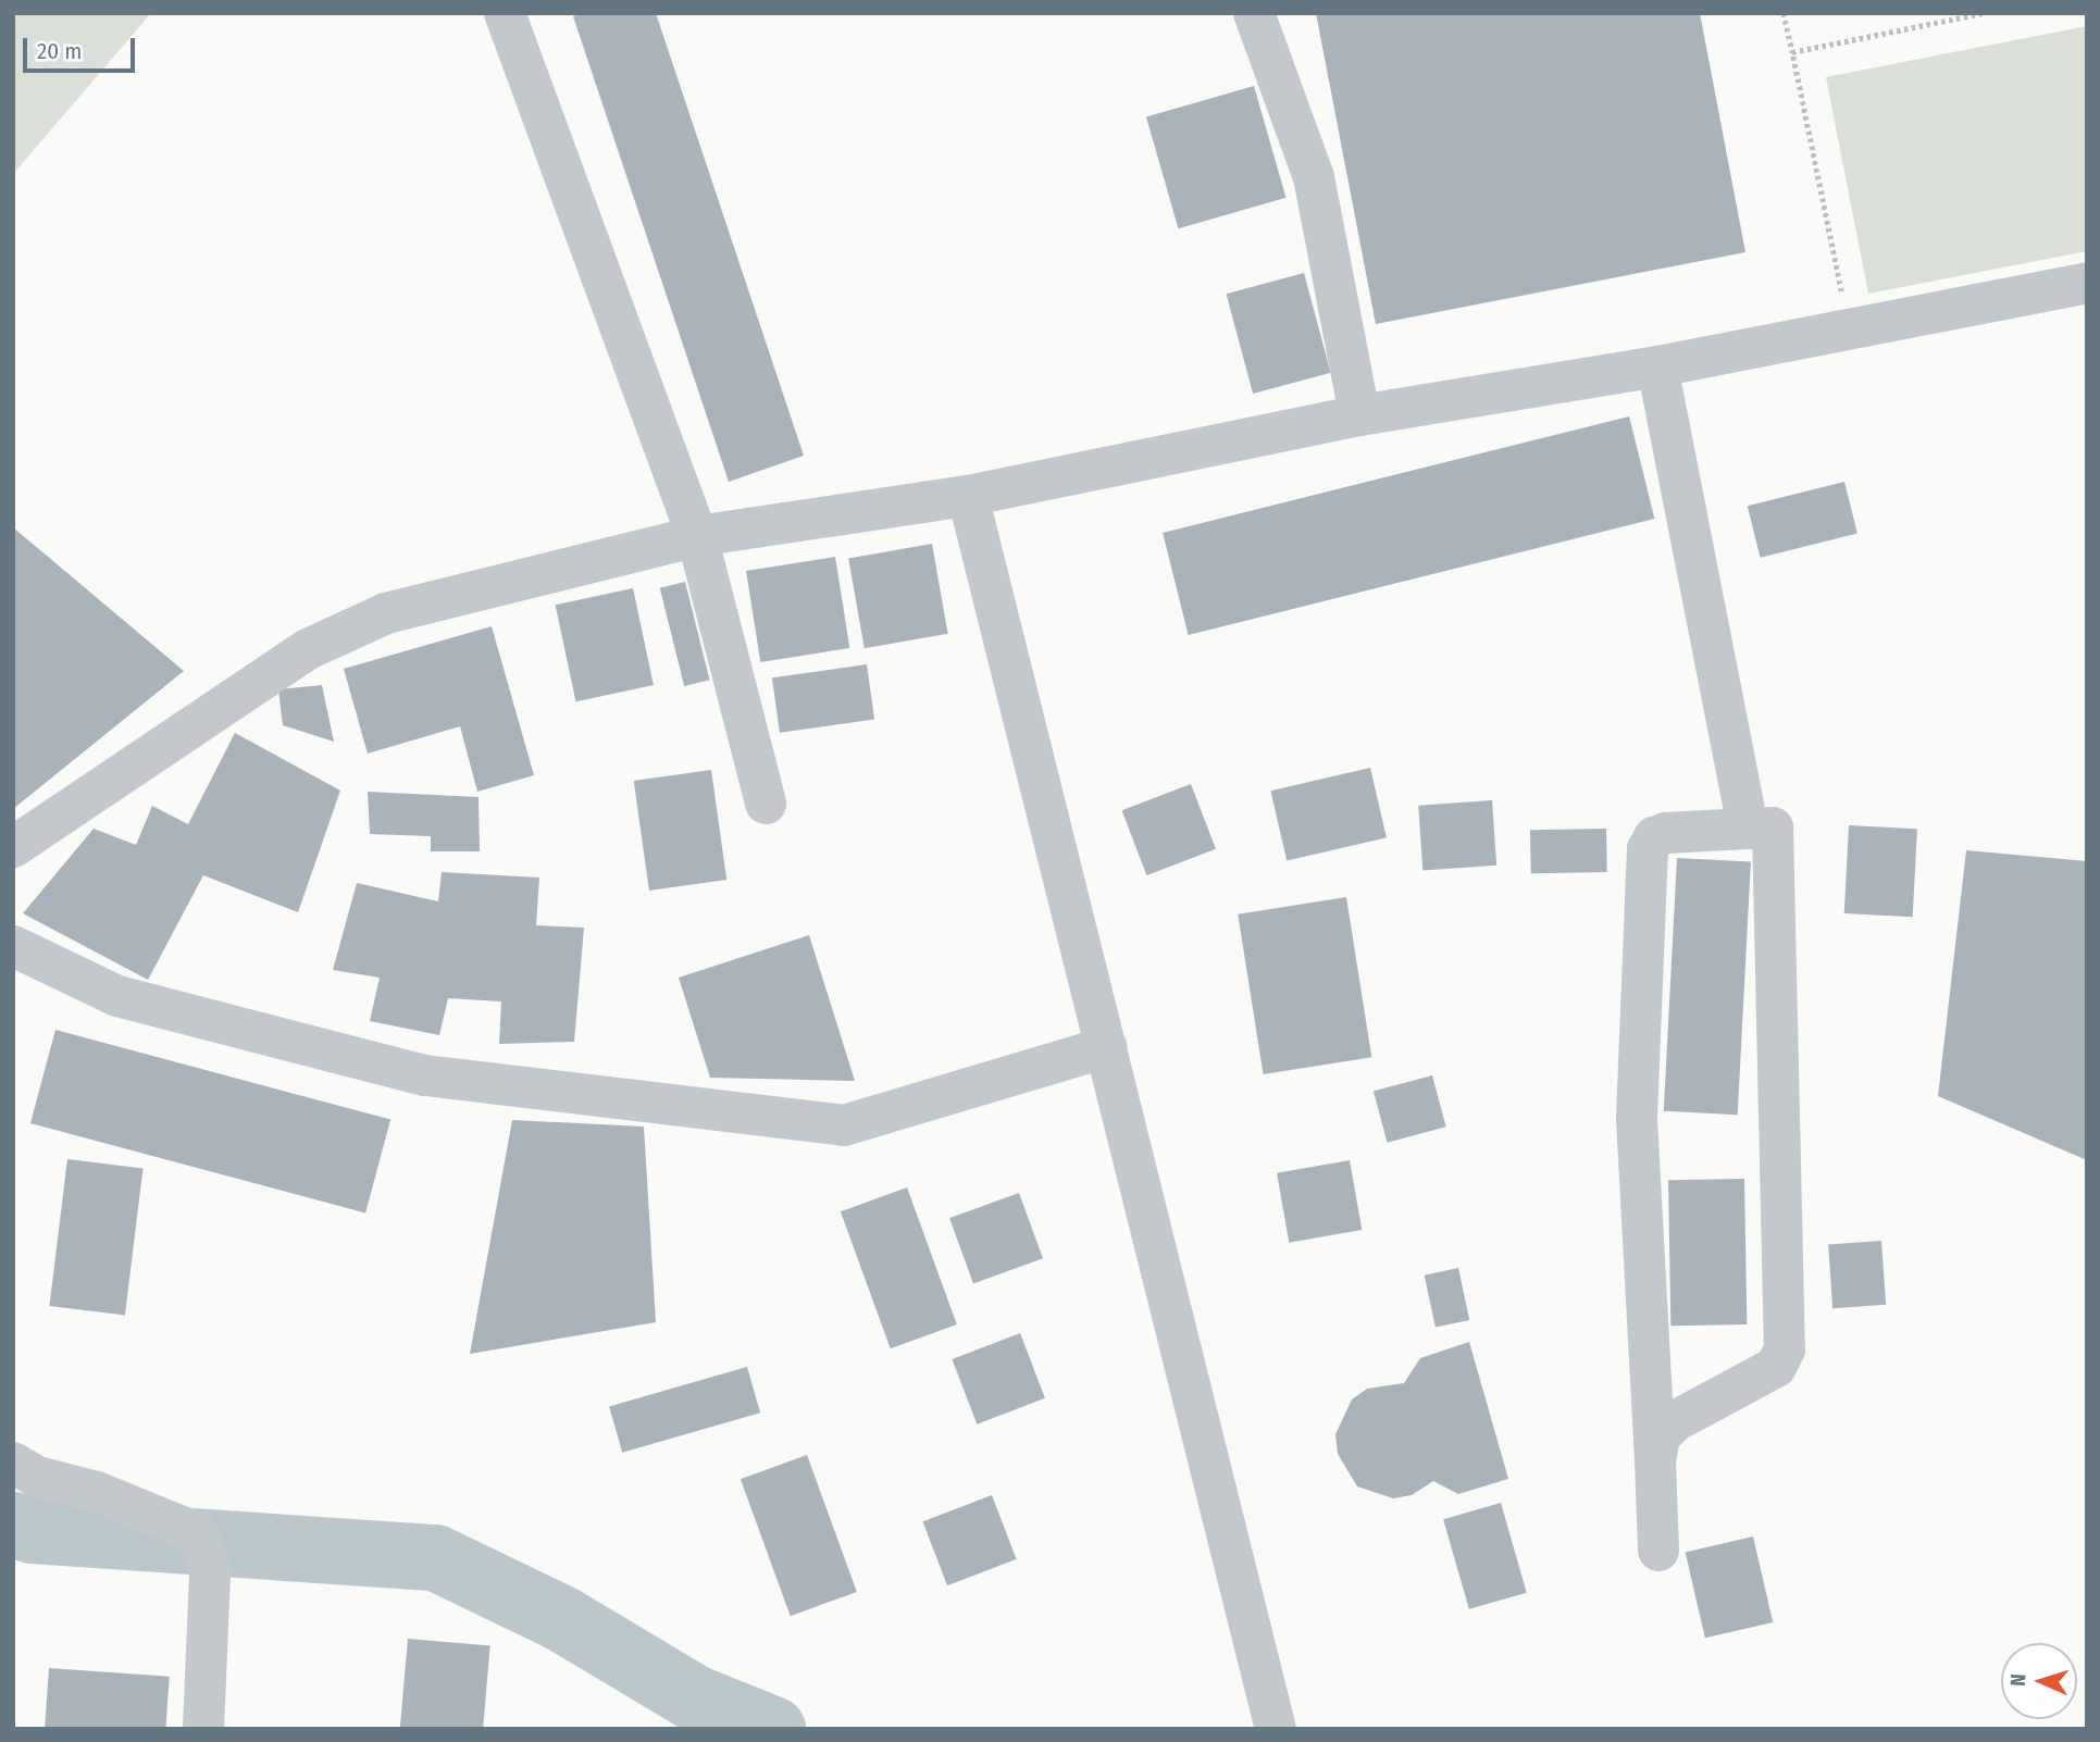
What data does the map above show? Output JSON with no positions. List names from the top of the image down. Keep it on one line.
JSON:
{"scale_bar":"20 m","north":"left"}
